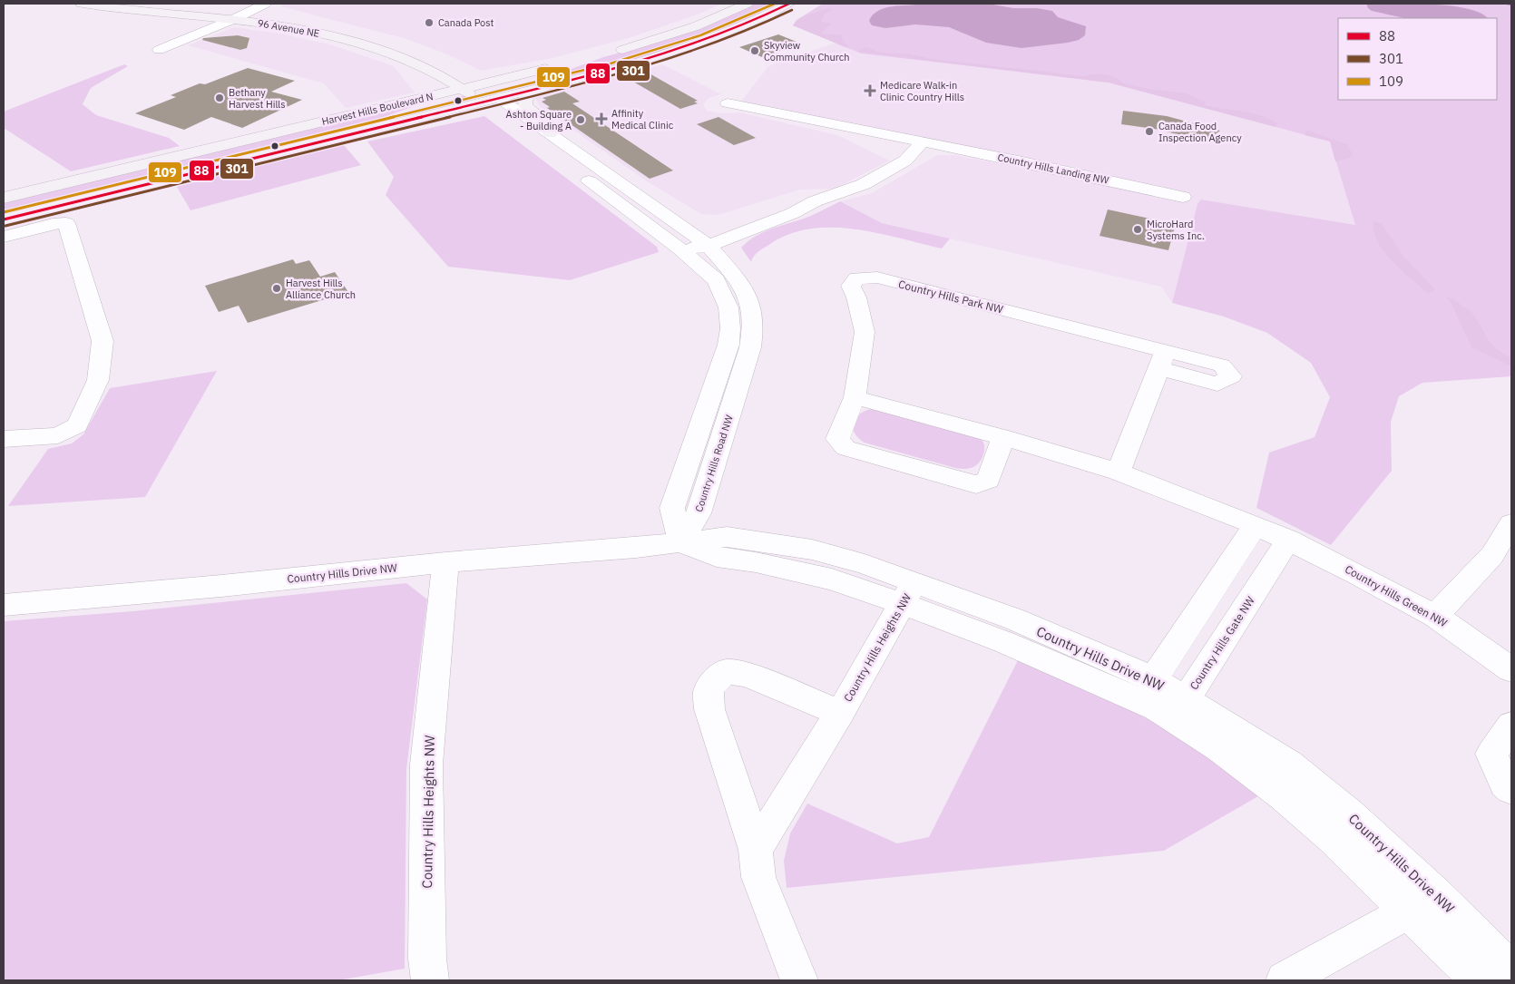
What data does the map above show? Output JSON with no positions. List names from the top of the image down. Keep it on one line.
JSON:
{"streets":{"main road":["96 Avenue NE","Harvest Hills Boulevard N"],"street":["Country Hills Landing NW","Country Hills Park NW","Country Hills Drive NW","Country Hills Green NW","Country Hills Gate NW","Country Hills Heights NW"]},"crossings":[["96 Avenue NE","Harvest Hills Boulevard N"],["Country Hills Drive NW","Country Hills Gate NW"],["Country Hills Drive NW","Country Hills Heights NW"],["Country Hills Green NW","Country Hills Gate NW"]],"places":{"other":["Canada Post","Skyview Community Church","Bethany Harvest Hills","Ashton Square - Building A","Canada Food Inspection Agency","MicroHard Systems Inc.","Harvest Hills Alliance Church"],"health":["Medicare Walk-in Clinic Country Hills","Affinity Medical Clinic"]},"lines":["transit line 88","transit line 109","transit line 301"],"legend":["88","301","109"]}
